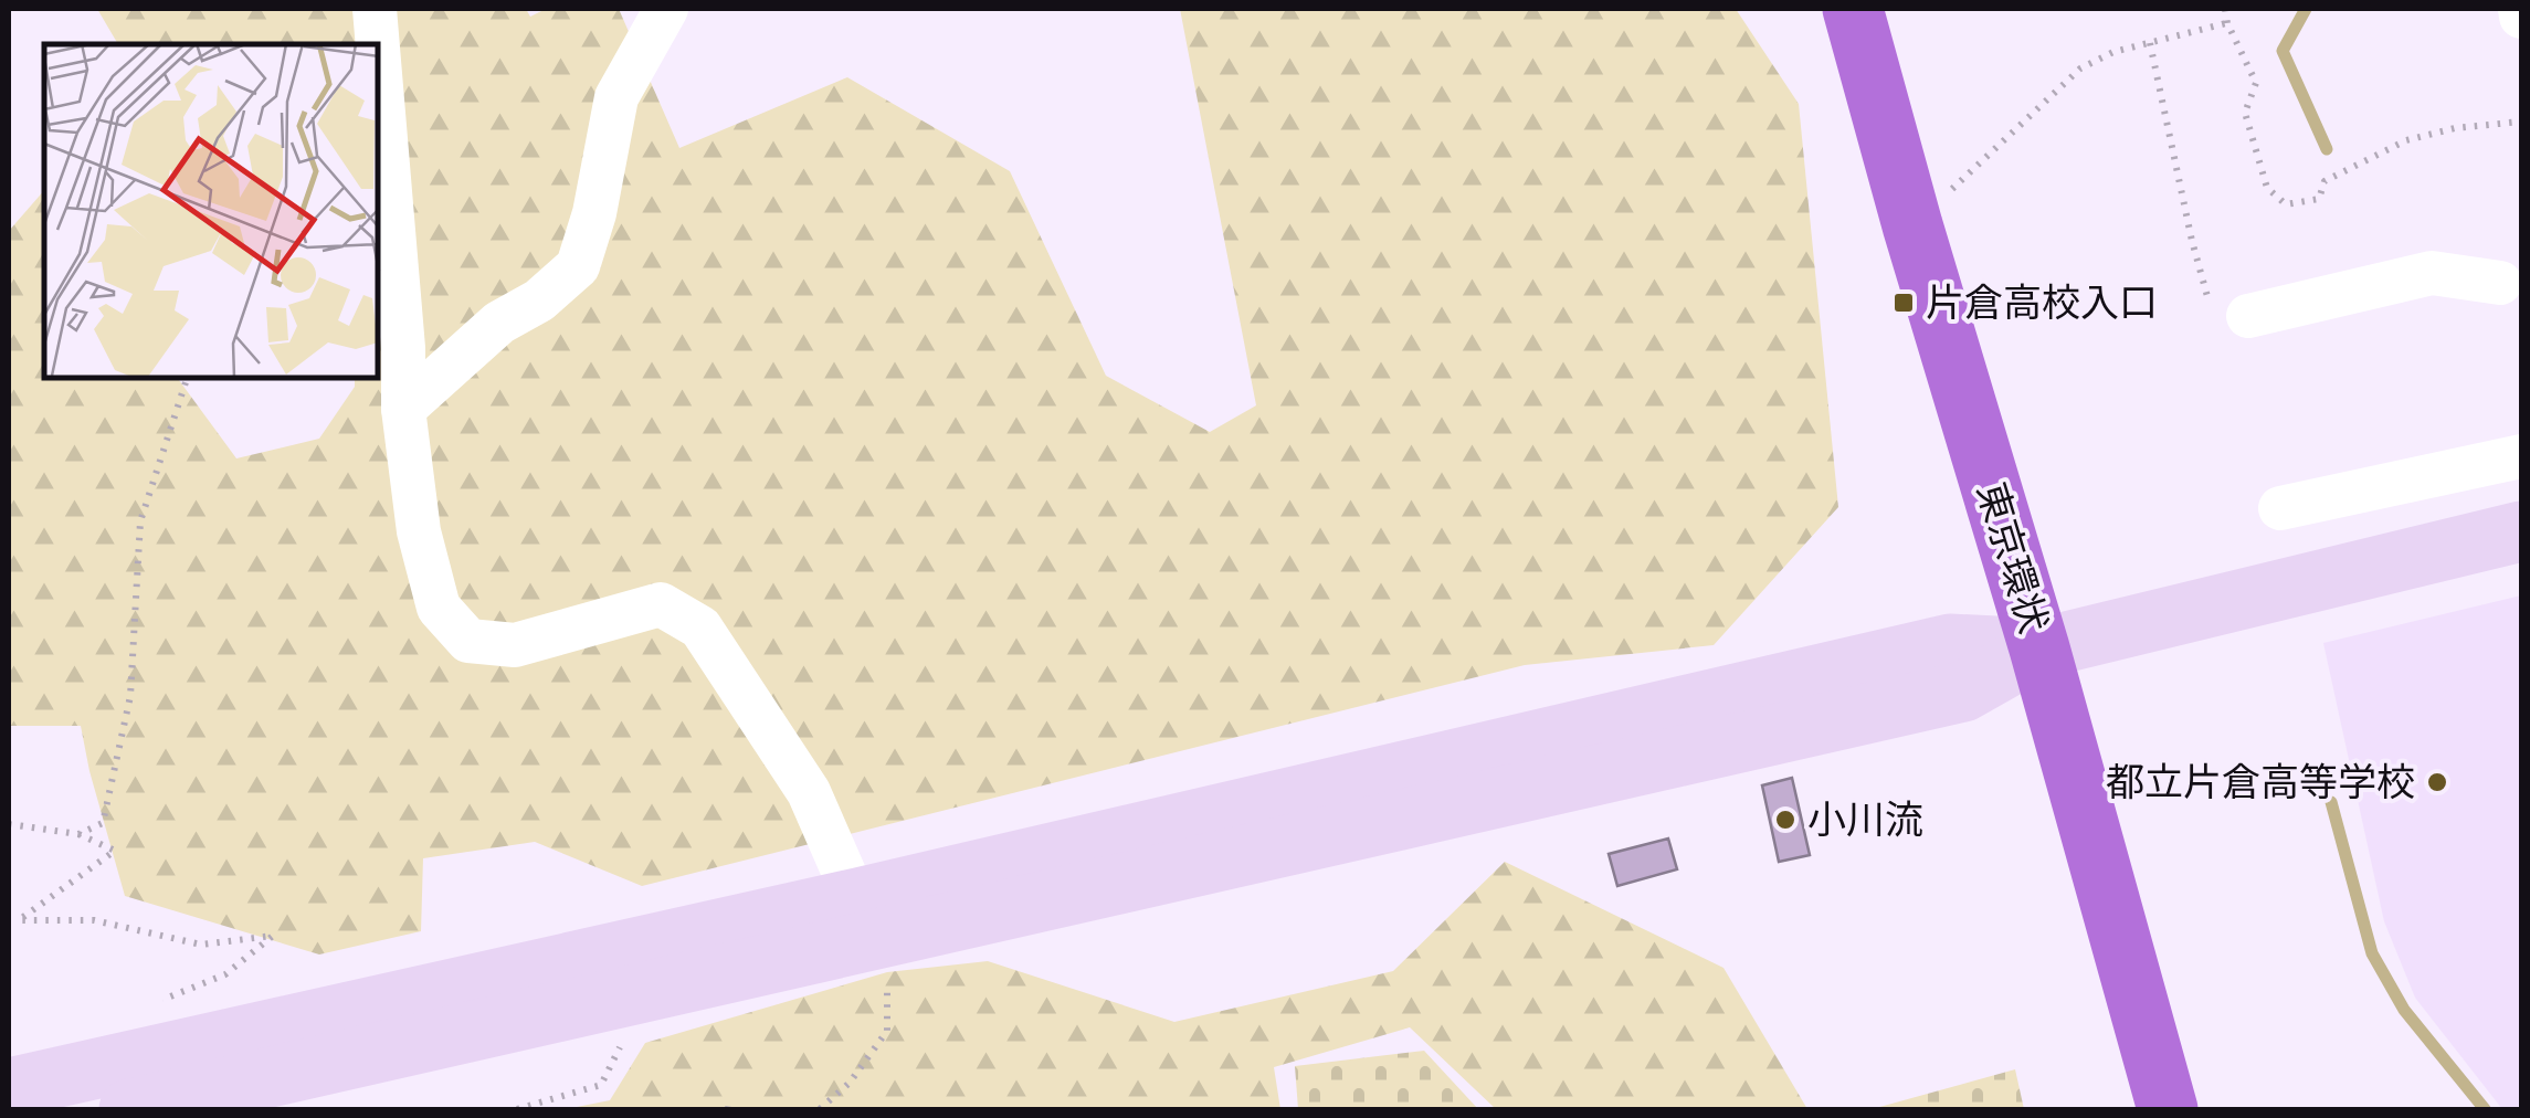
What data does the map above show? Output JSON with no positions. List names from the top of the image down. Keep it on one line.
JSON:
{"streets":{"highway":["東京環状"]},"places":{"transit":["片倉高校入口"],"other":["都立片倉高等学校","小川流"]}}
